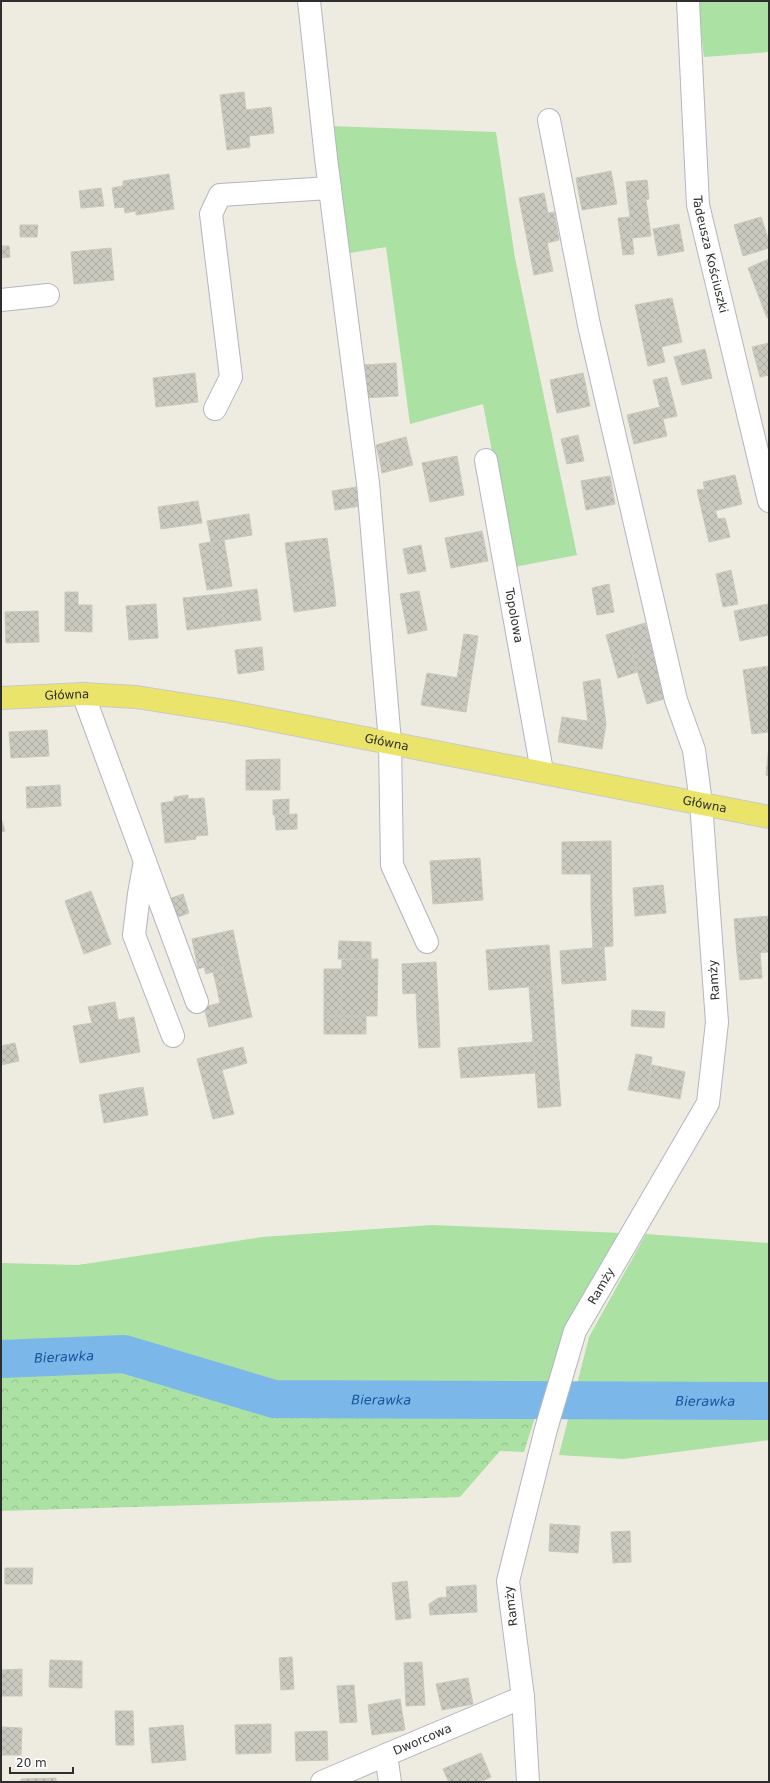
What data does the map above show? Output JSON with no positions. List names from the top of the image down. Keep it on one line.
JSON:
{"streets":{"main road":["Główna"],"street":["Tadeusza Kościuszki","Topolowa","Ramży","Dworcowa"]},"crossings":[["Topolowa","Główna"],["Główna","Ramży"],["Ramży","Dworcowa"]],"water":["Bierawka"],"scale_bar":"20 m"}
